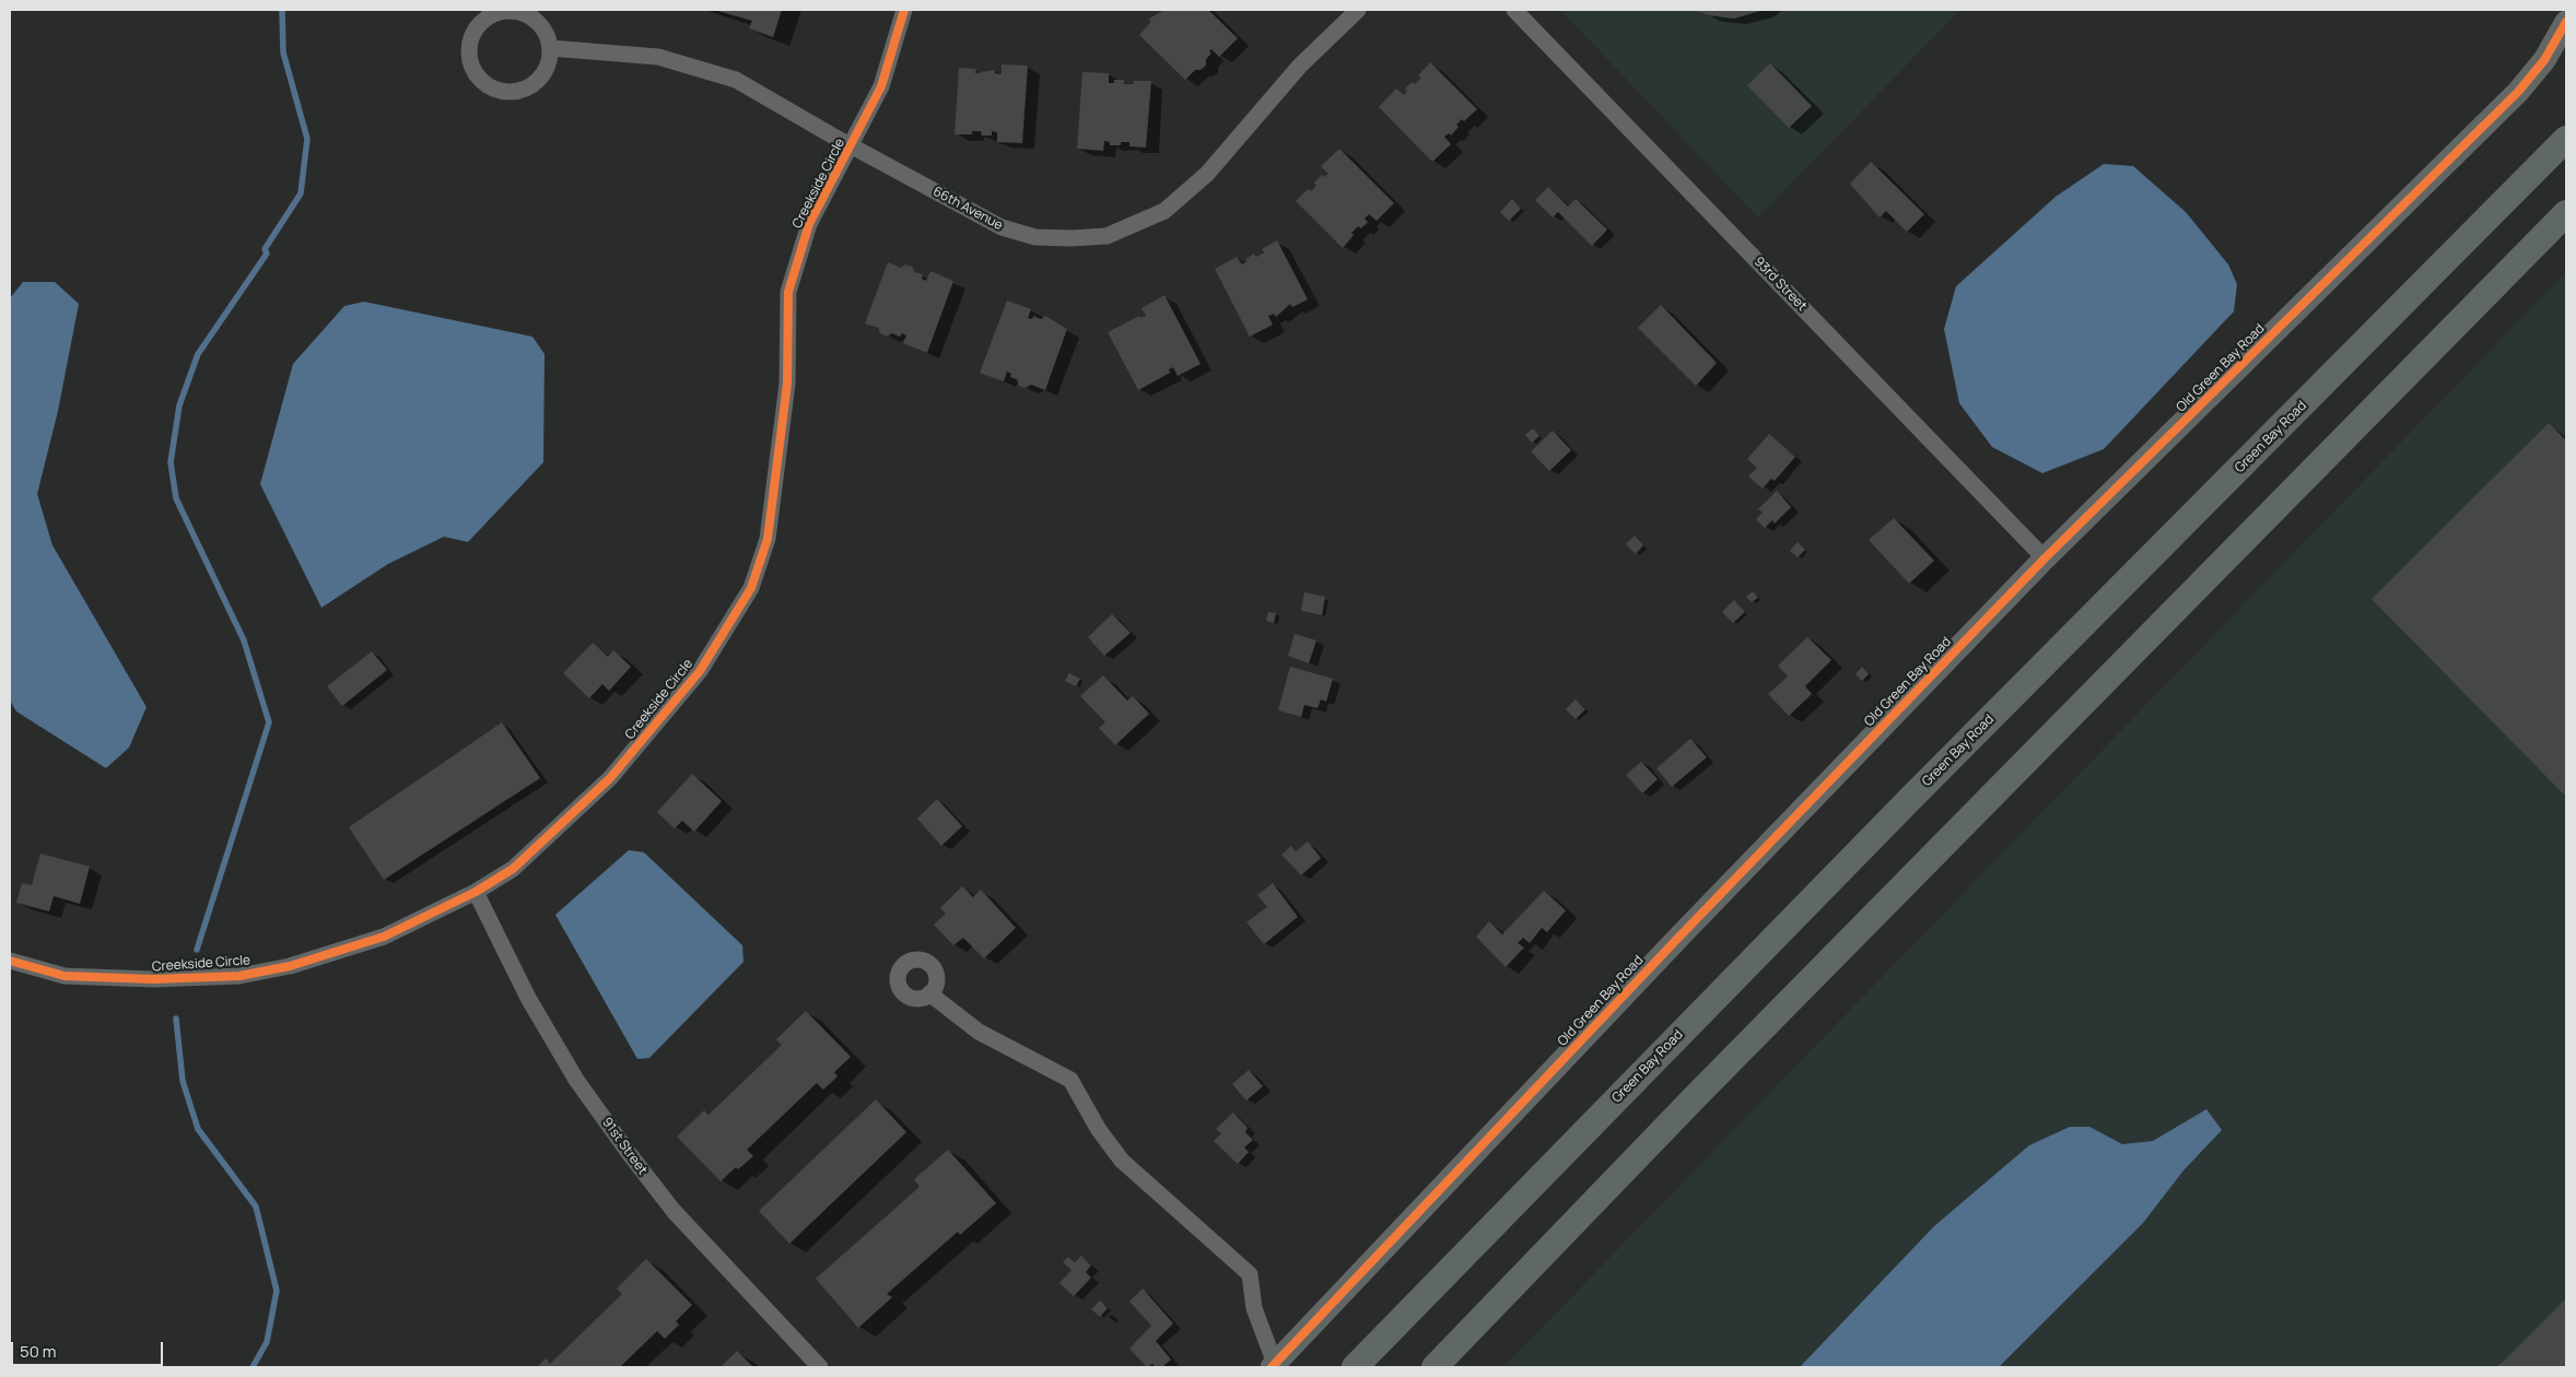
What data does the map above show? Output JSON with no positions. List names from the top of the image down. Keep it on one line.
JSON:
{"streets":{"main road":["Green Bay Road"],"street":["Creekside Circle","66th Avenue","93rd Street","Old Green Bay Road","91st Street"]},"crossings":[["Creekside Circle","66th Avenue"],["Creekside Circle","91st Street"],["93rd Street","Old Green Bay Road"]],"scale_bar":"50 m"}
